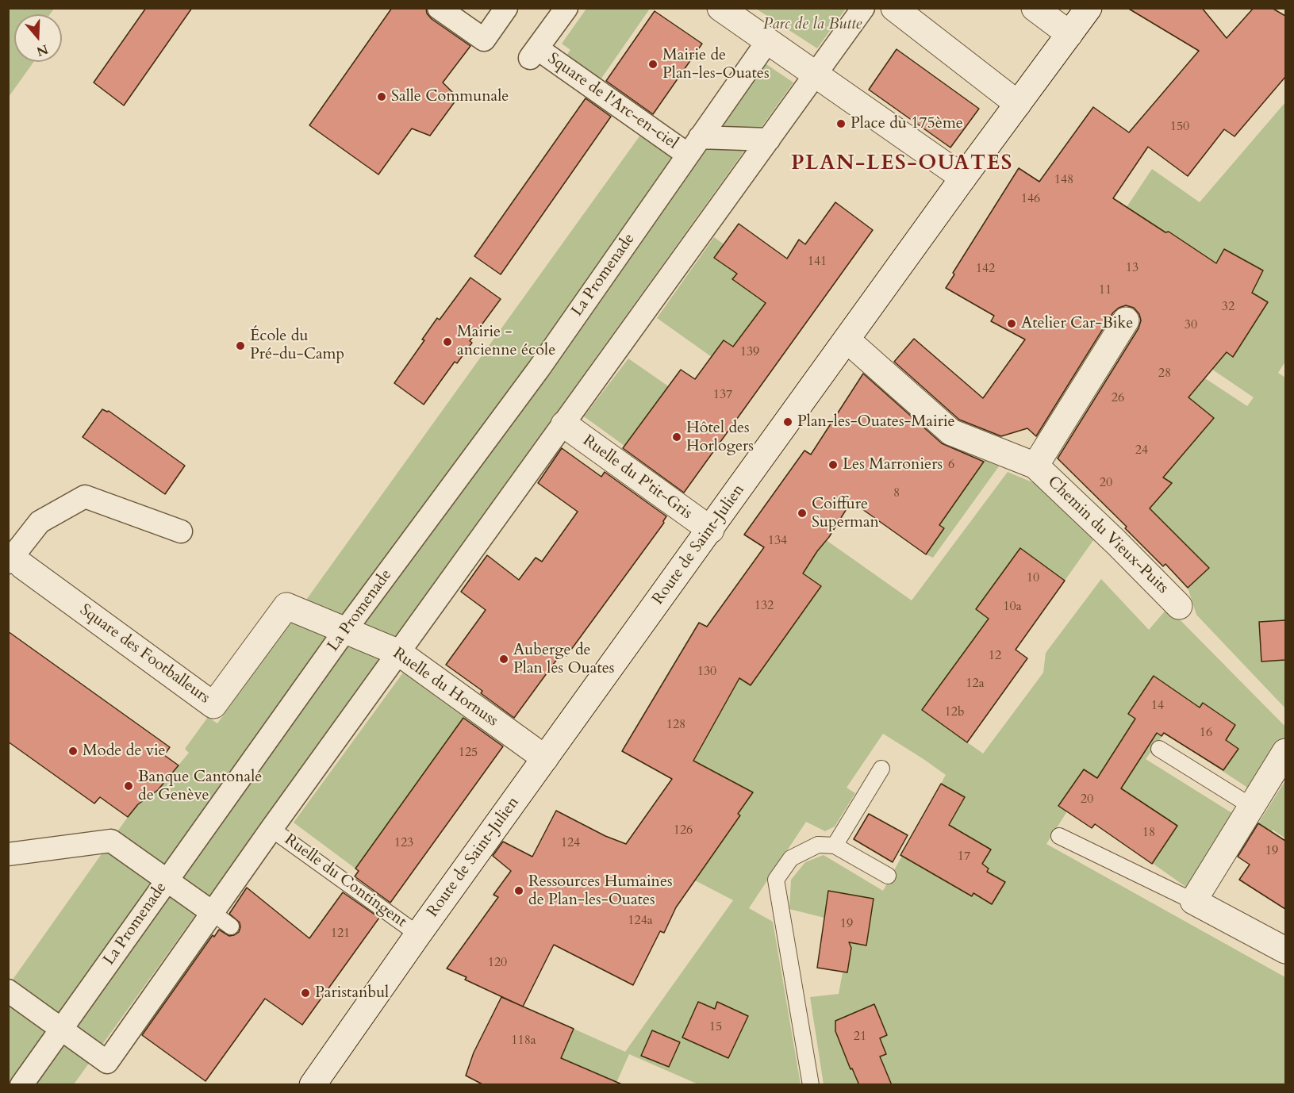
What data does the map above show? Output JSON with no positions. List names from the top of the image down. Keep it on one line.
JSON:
{"streets":{"street":["Square de l'Arc-en-ciel","La Promenade","Ruelle du P'tit-Gris","Chemin du Vieux-Puits","Route de Saint-Julien","Square des Footballeurs","Ruelle du Hornuss"],"lane":["Ruelle du Contingent"]},"crossings":[["Square de l'Arc-en-ciel","La Promenade"],["La Promenade","Ruelle du Hornuss"],["Ruelle du P'tit-Gris","Route de Saint-Julien"],["Chemin du Vieux-Puits","Route de Saint-Julien"],["Route de Saint-Julien","Ruelle du Hornuss"],["Route de Saint-Julien","Ruelle du Contingent"],["Square des Footballeurs","Ruelle du Hornuss"]],"districts":["PLAN-LES-OUATES"],"parks":["Parc de la Butte"],"places":["Mairie de Plan-les-Ouates","Salle Communale","Place du 175ème","Atelier Car-Bike","Mairie - ancienne école","École du Pré-du-Camp","Plan-les-Ouates-Mairie","Hôtel des Horlogers","Les Marroniers","Coiffure Superman","Auberge de Plan les Ouates","Mode de vie","Banque Cantonale de Genève","Ressources Humaines de Plan-les-Ouates","Paristanbul"],"house_numbers":["150","148","146","141","13","142","11","32","30","139","28","137","26","24","6","20","8","134","10","132","10a","12","130","12a","14","12b","128","16","125","20","126","18","123","124","19","17","124a","19","121","120","15","21","118a"],"north":"bottom"}
